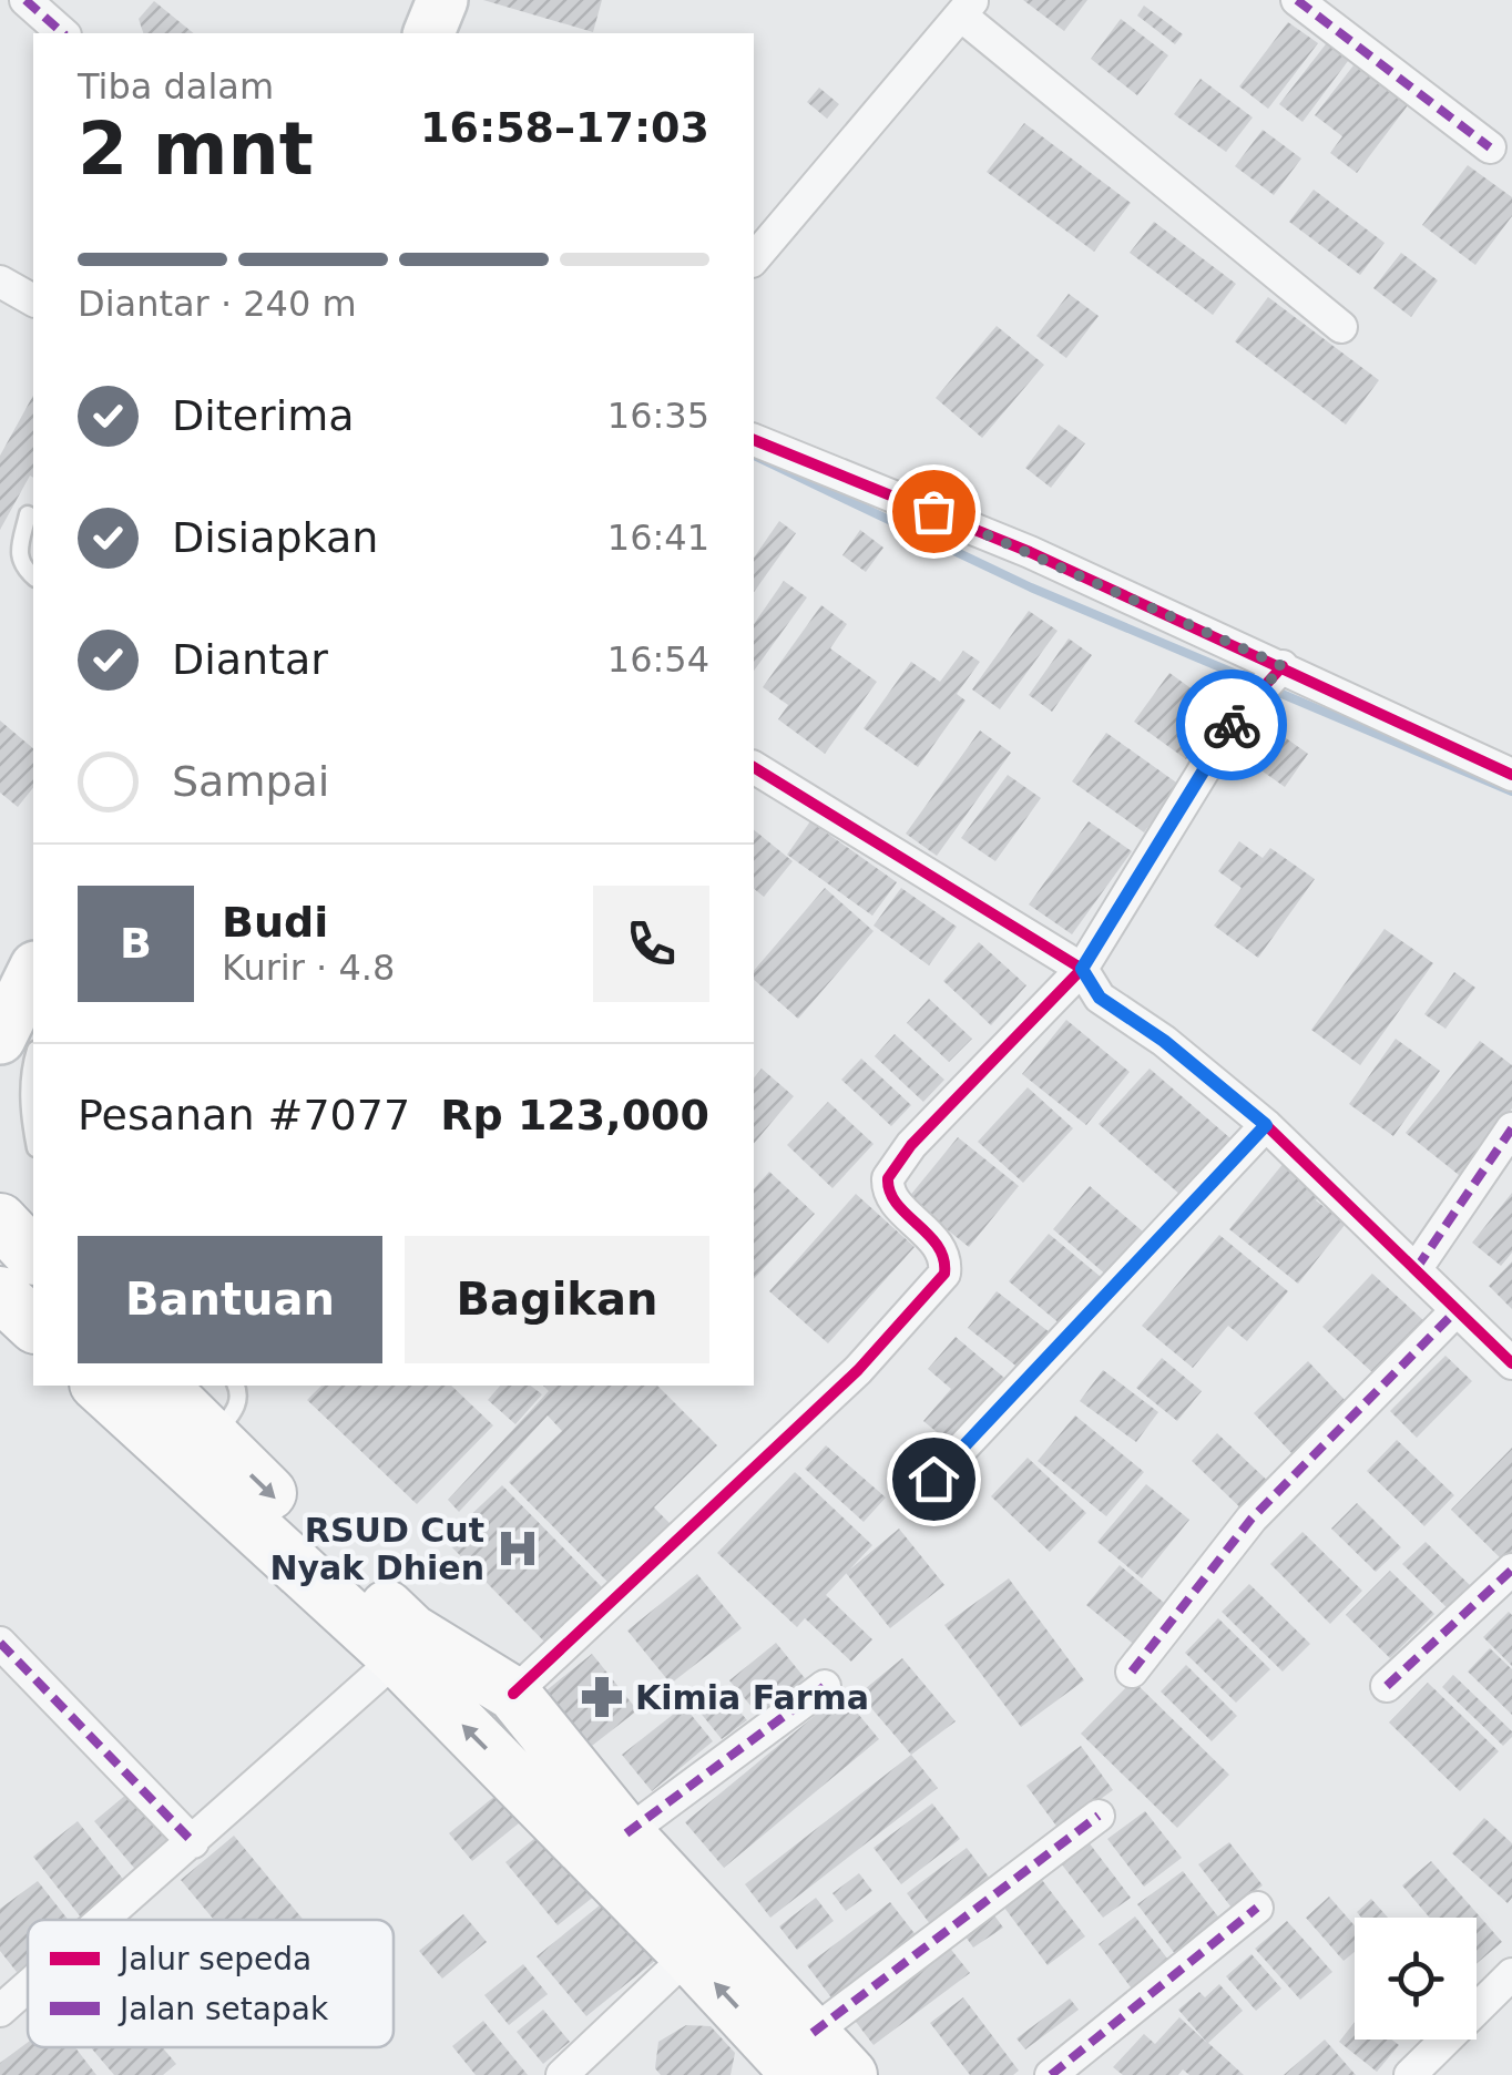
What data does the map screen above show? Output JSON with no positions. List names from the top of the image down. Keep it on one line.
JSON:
{"places":{"hospital":["RSUD Cut Nyak Dhien"],"pharmacy":["Kimia Farma"]},"legend":["Jalur sepeda","Jalan setapak"],"page":{"heading":["2 mnt","Tiba dalam","16:58–17:03"],"panel":["Budi","Kurir · 4.8","Pesanan #7077","Rp 123,000"],"bar":"Diantar · 240 m","list":[["Diterima","16:35"],["Disiapkan","16:41"],["Diantar","16:54"],"Sampai"],"round":"B","buttons":["Bantuan","Bagikan"]}}
